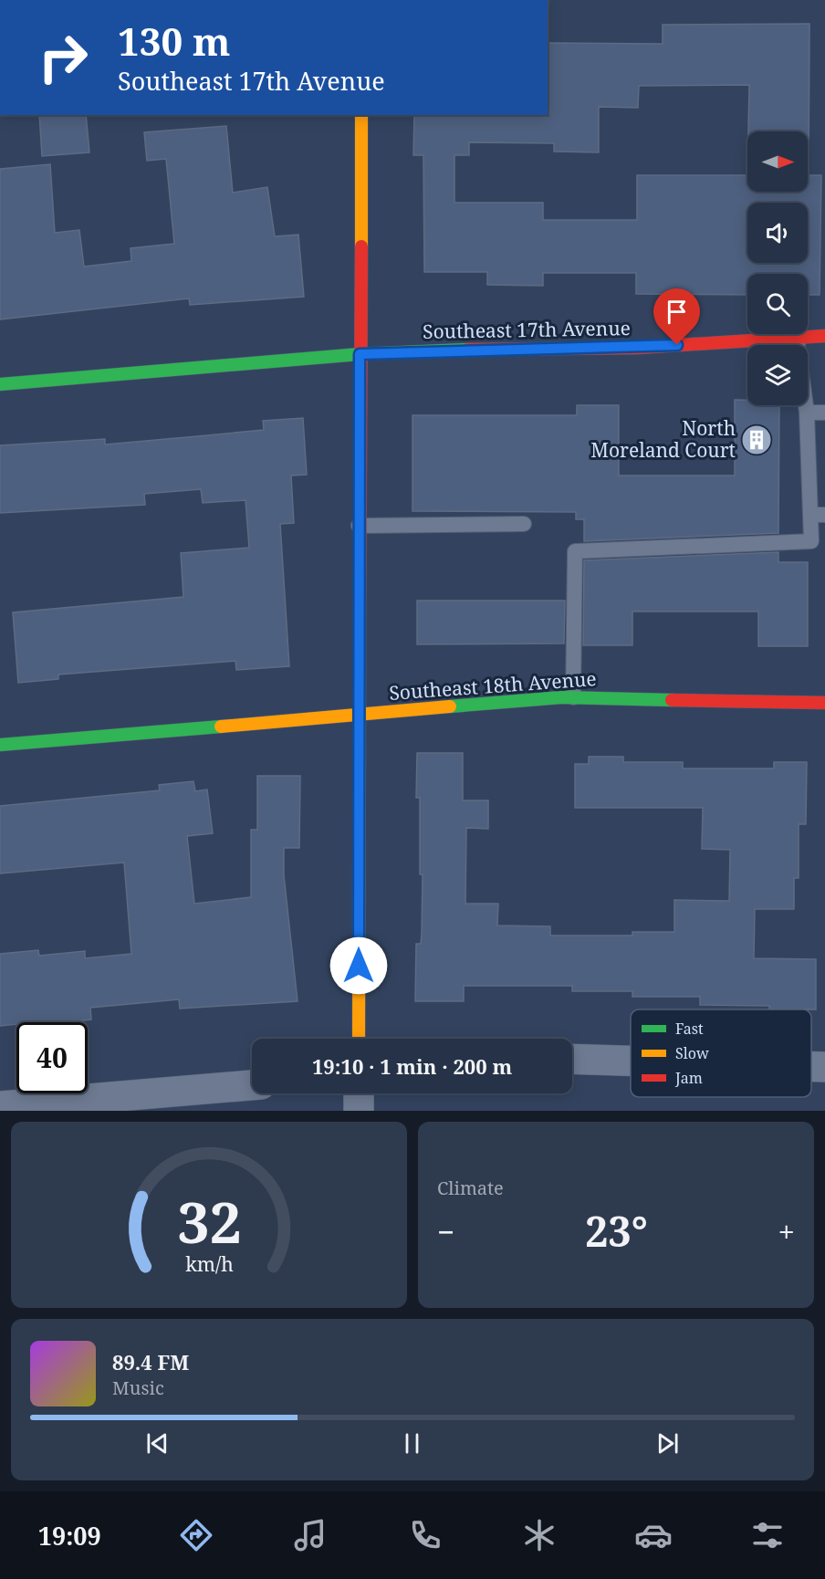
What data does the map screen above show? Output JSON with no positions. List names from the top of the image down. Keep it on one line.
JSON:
{"streets":{"street":["Southeast 17th Avenue","Southeast 18th Avenue"]},"places":{"building":["North Moreland Court"]},"legend":["Fast","Slow","Jam"],"north":"right","page":{"turn":["130 m","Southeast 17th Avenue"],"limit":"40","trip":"19:10 · 1 min · 200 m","tile":"Climate","heat":["−","23°","+"],"song":["89.4 FM","Music"],"tabs":"19:09","gauge":["32","km/h"]}}
